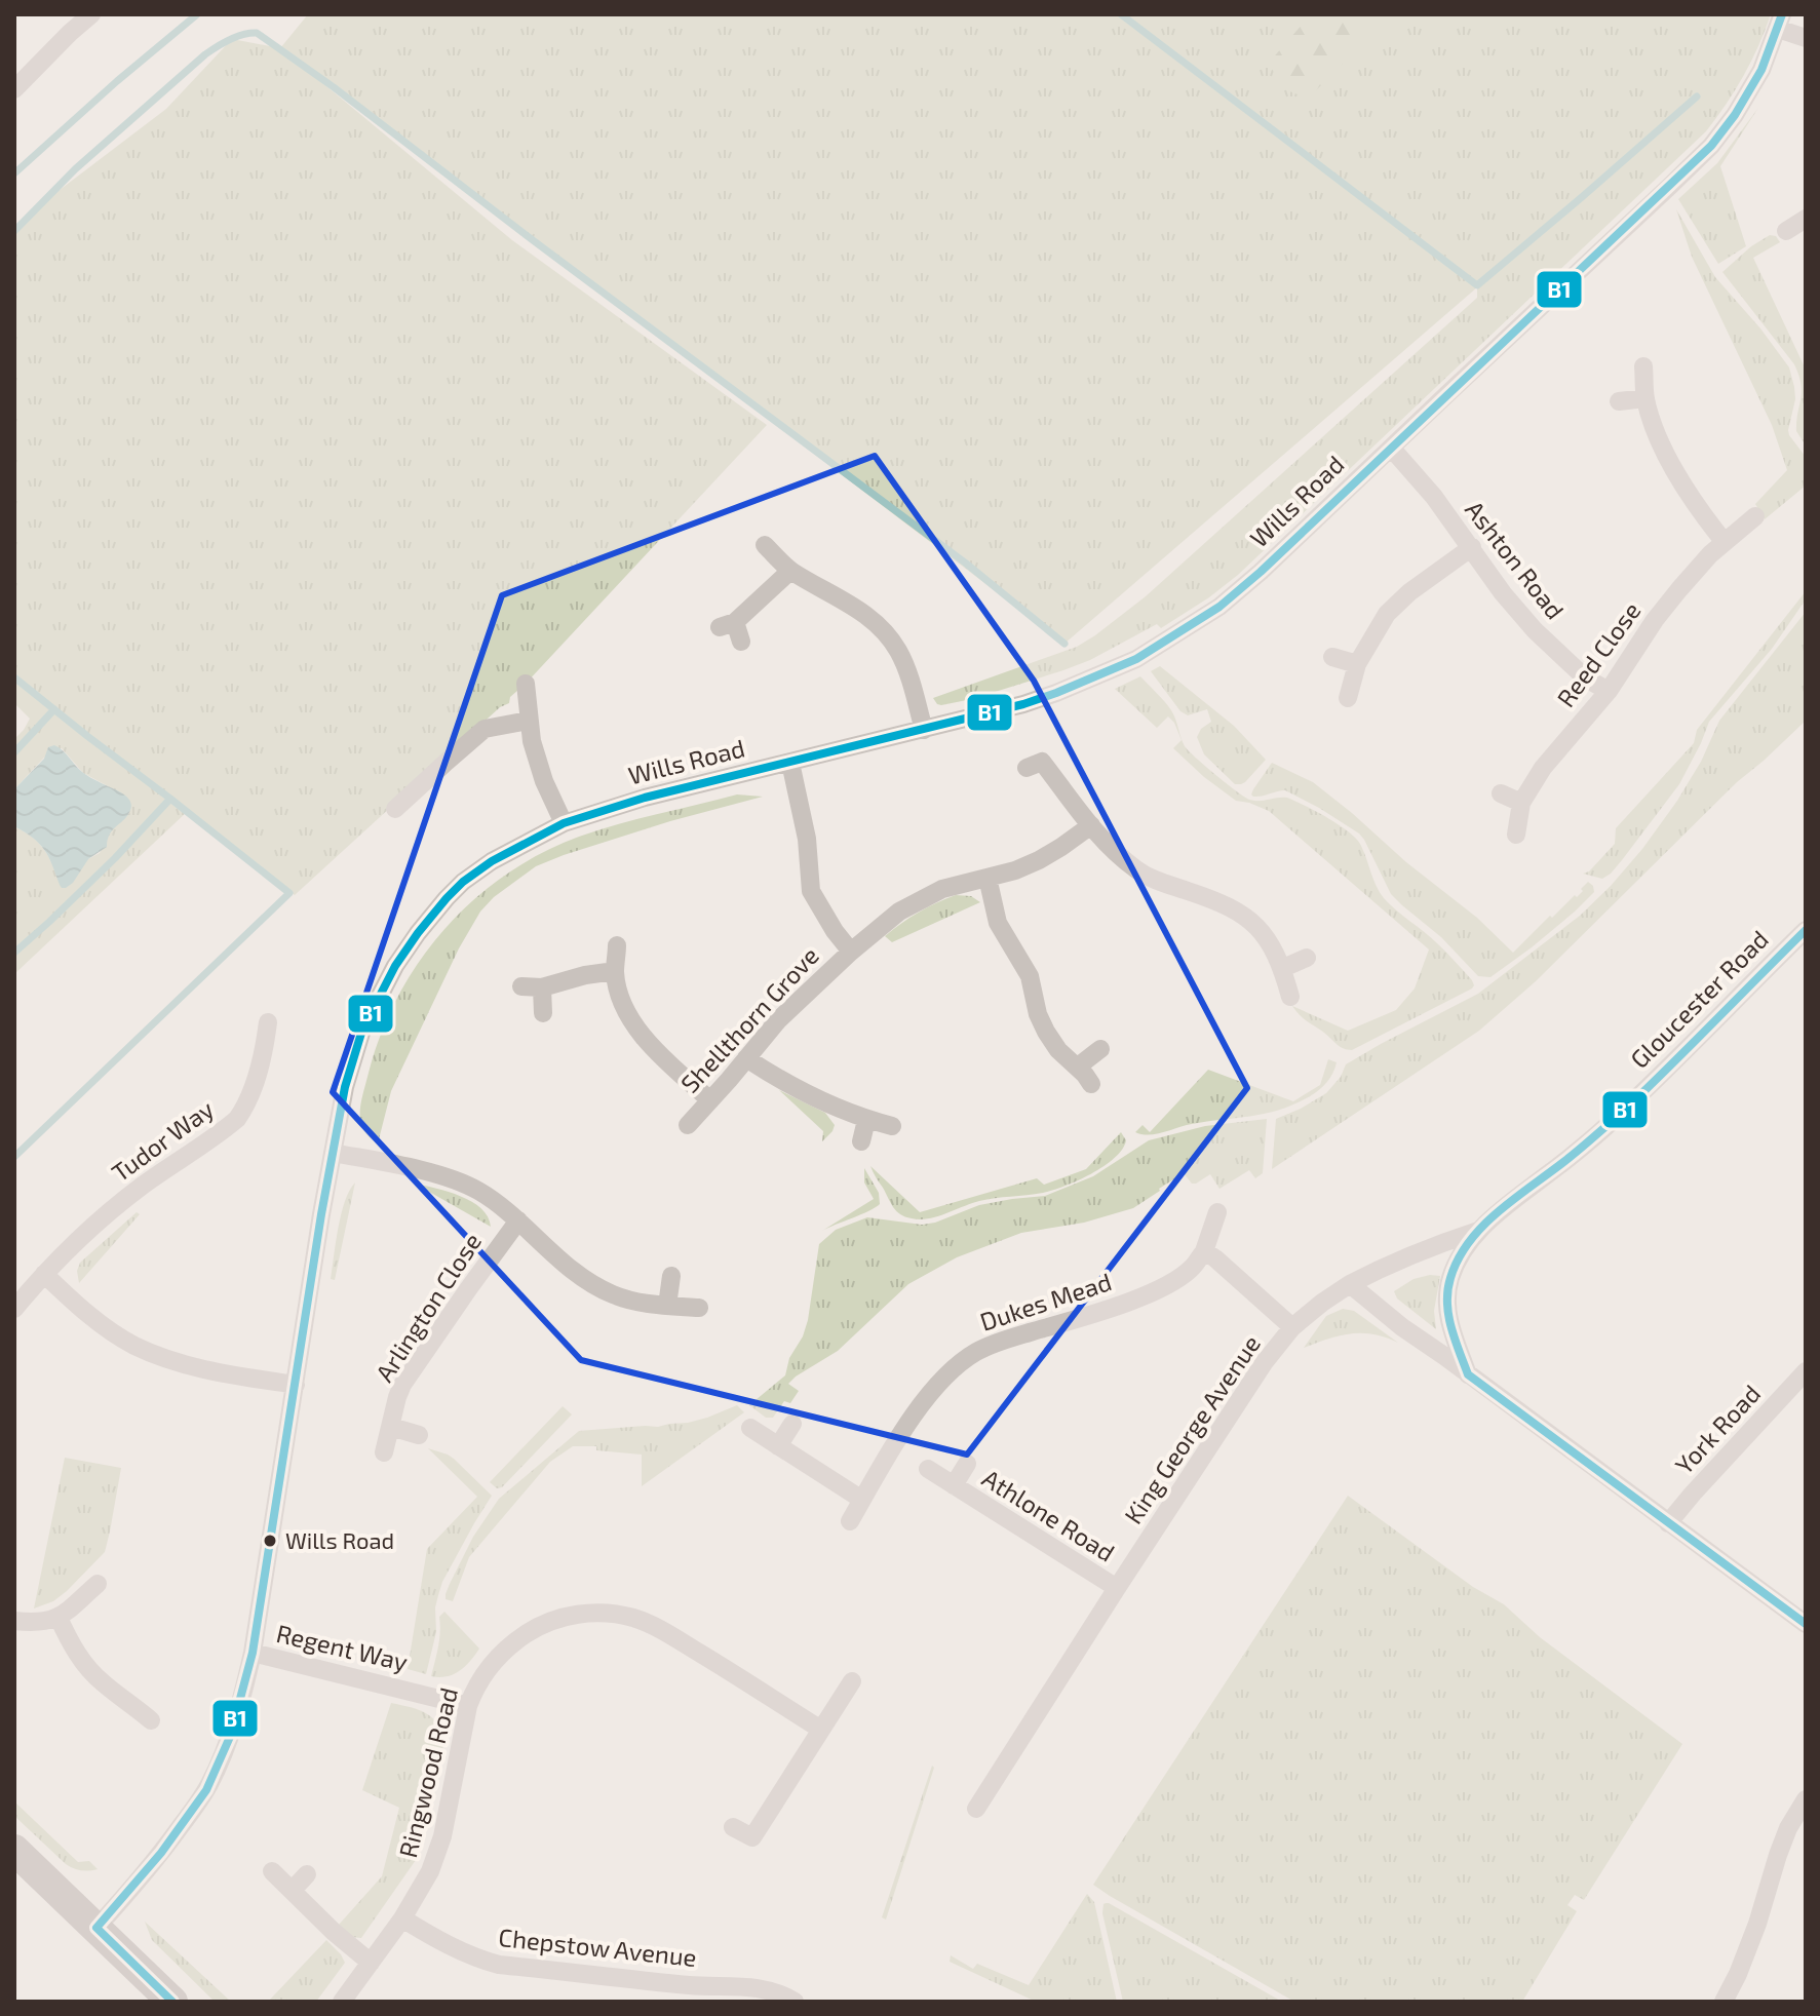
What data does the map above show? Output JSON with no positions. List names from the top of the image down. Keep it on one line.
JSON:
{"streets":{"street":["Wills Road","Ashton Road","Reed Close","Gloucester Road","Shellthorn Grove","Tudor Way","Dukes Mead","Arlington Close","King George Avenue","York Road","Athlone Road","Regent Way","Ringwood Road","Chepstow Avenue"]},"crossings":[["Wills Road","Ashton Road"],["Wills Road","Shellthorn Grove"],["Wills Road","Regent Way"],["Ashton Road","Reed Close"],["Gloucester Road","King George Avenue"],["King George Avenue","Athlone Road"],["Regent Way","Ringwood Road"],["Ringwood Road","Chepstow Avenue"]],"places":["Wills Road"],"lines":["transit line B1"]}
